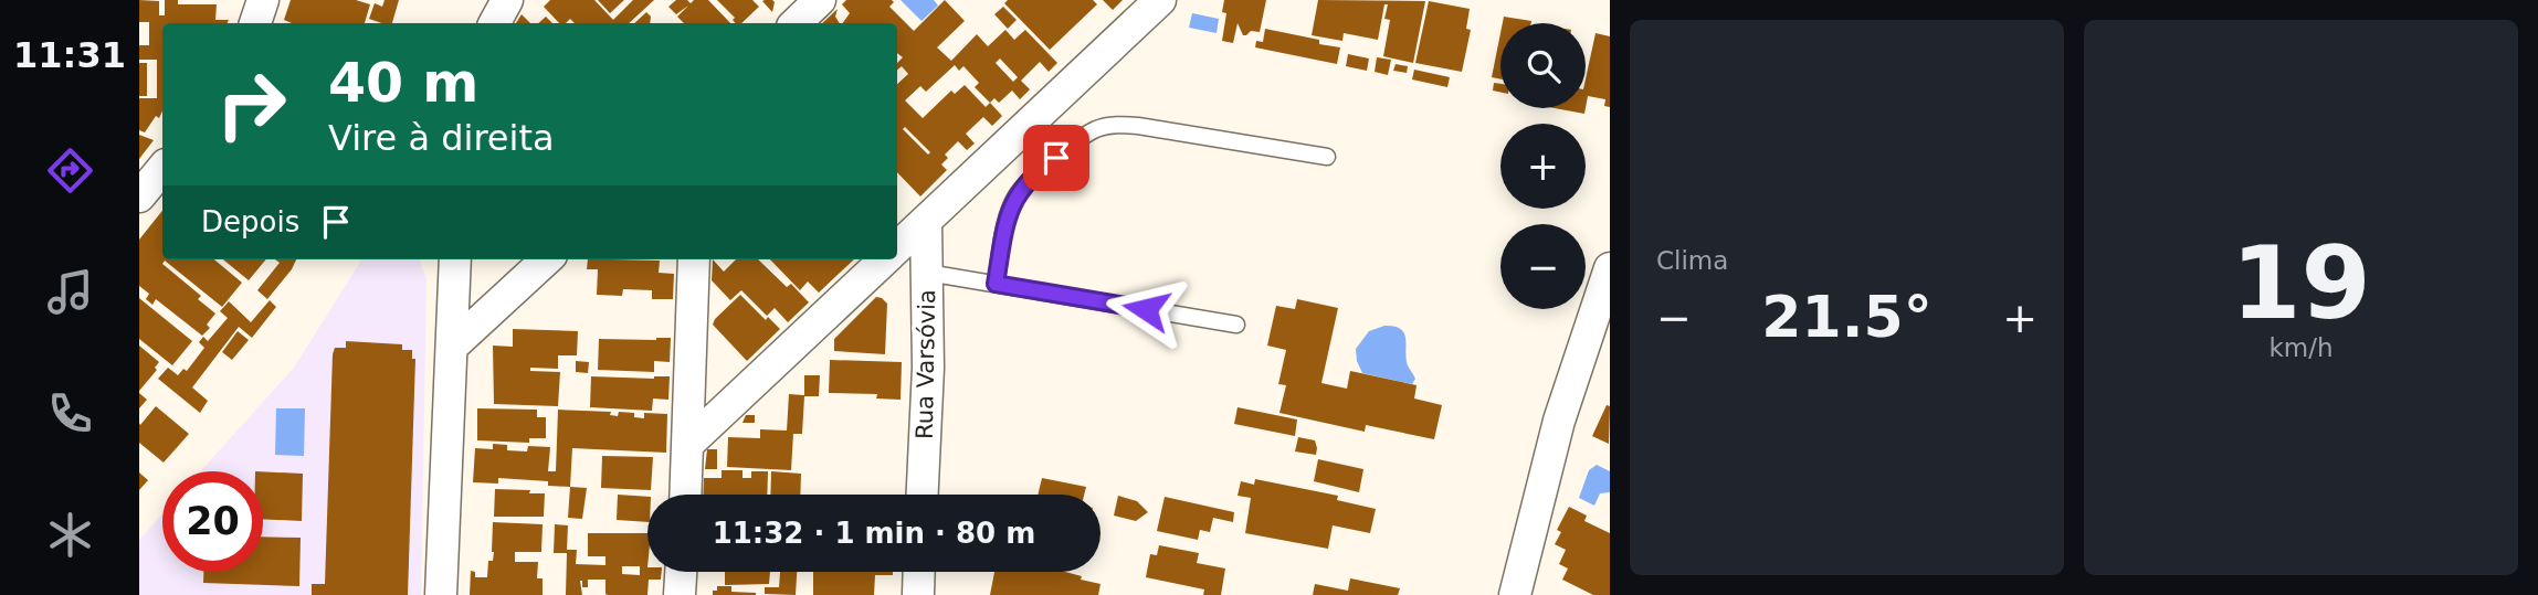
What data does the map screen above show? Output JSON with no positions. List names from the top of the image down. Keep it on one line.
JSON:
{"streets":{"street":["Rua Varsóvia"]},"page":{"tabs":"11:31","tile":["Clima",["19","km/h"]],"map_buttons":["+","−"],"turn":["40 m","Vire à direita"],"then":"Depois","heat":["−","21.5°","+"],"limit":"20","trip":"11:32 · 1 min · 80 m"}}
